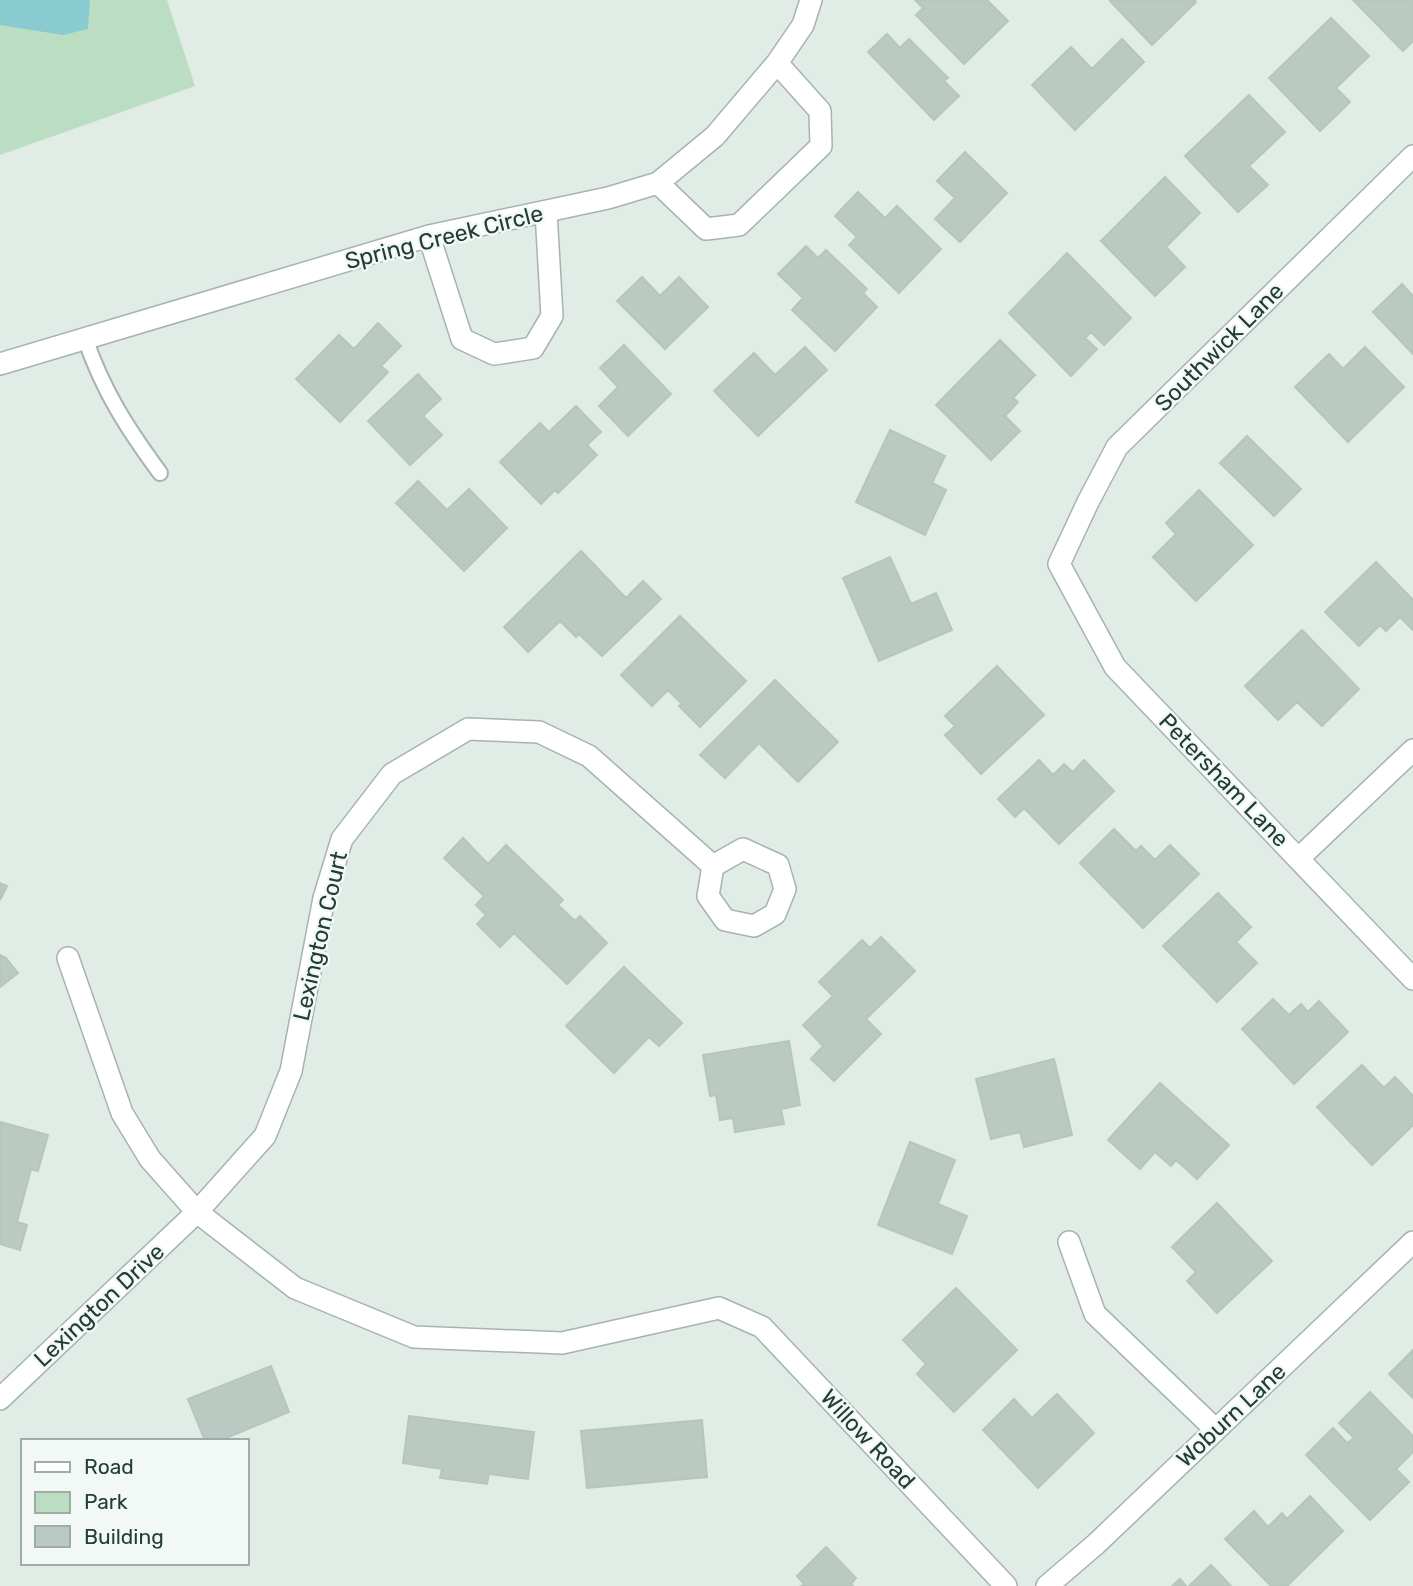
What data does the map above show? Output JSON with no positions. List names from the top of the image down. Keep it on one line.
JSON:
{"streets":{"street":["Spring Creek Circle","Southwick Lane","Petersham Lane","Lexington Court","Lexington Drive","Woburn Lane","Willow Road"]},"crossings":[["Southwick Lane","Petersham Lane"],["Lexington Court","Lexington Drive"],["Lexington Court","Willow Road"],["Lexington Drive","Willow Road"]],"legend":["Road","Park","Building"]}
